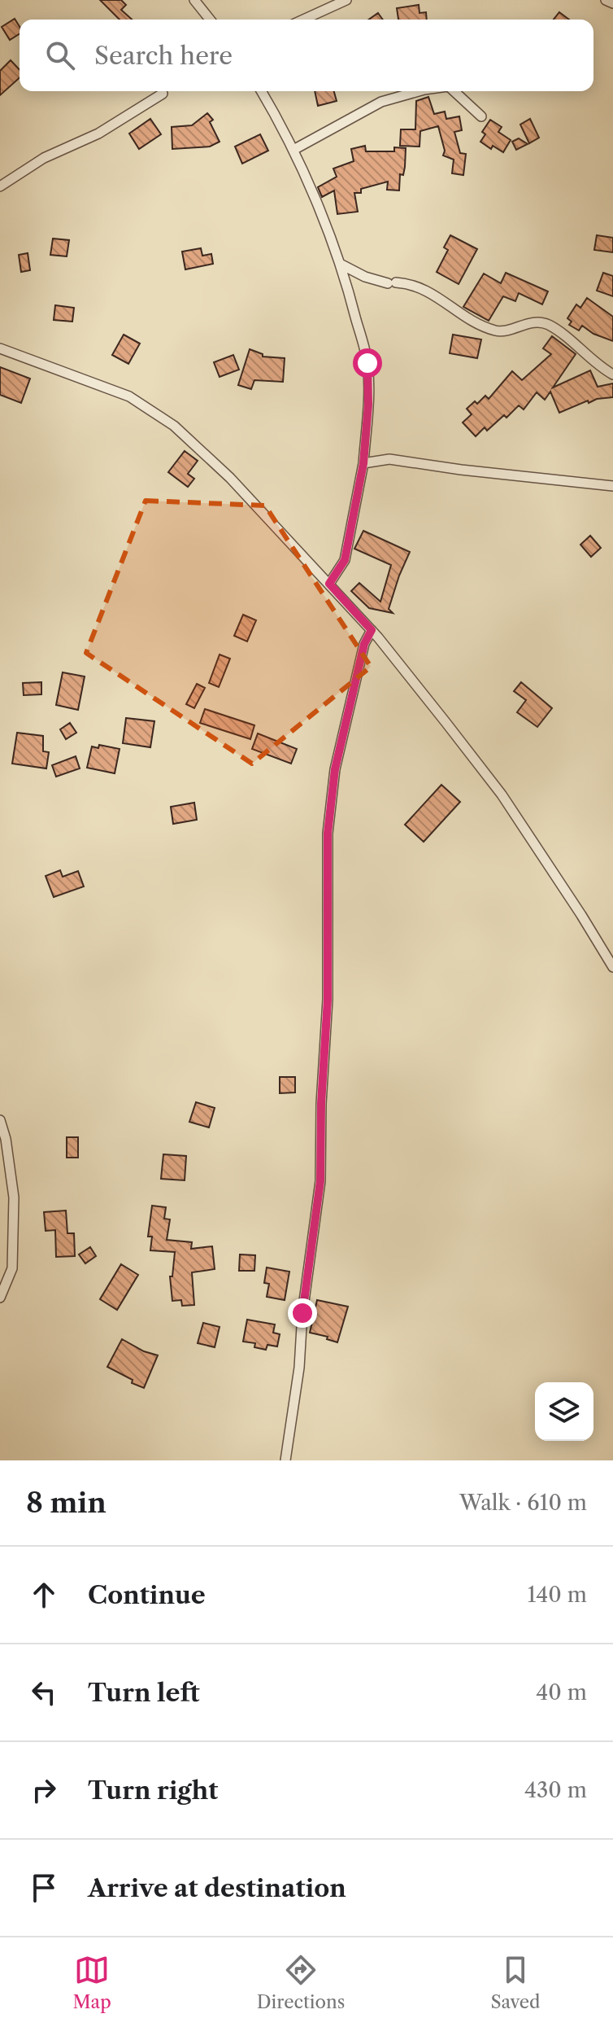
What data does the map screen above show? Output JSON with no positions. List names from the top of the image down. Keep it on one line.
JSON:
{"page":{"search":"Search here","heading":["8 min","Walk · 610 m"],"list":[["Continue","140 m"],["Turn left","40 m"],["Turn right","430 m"],"Arrive at destination"],"nav":["Map","Directions","Saved"]}}
